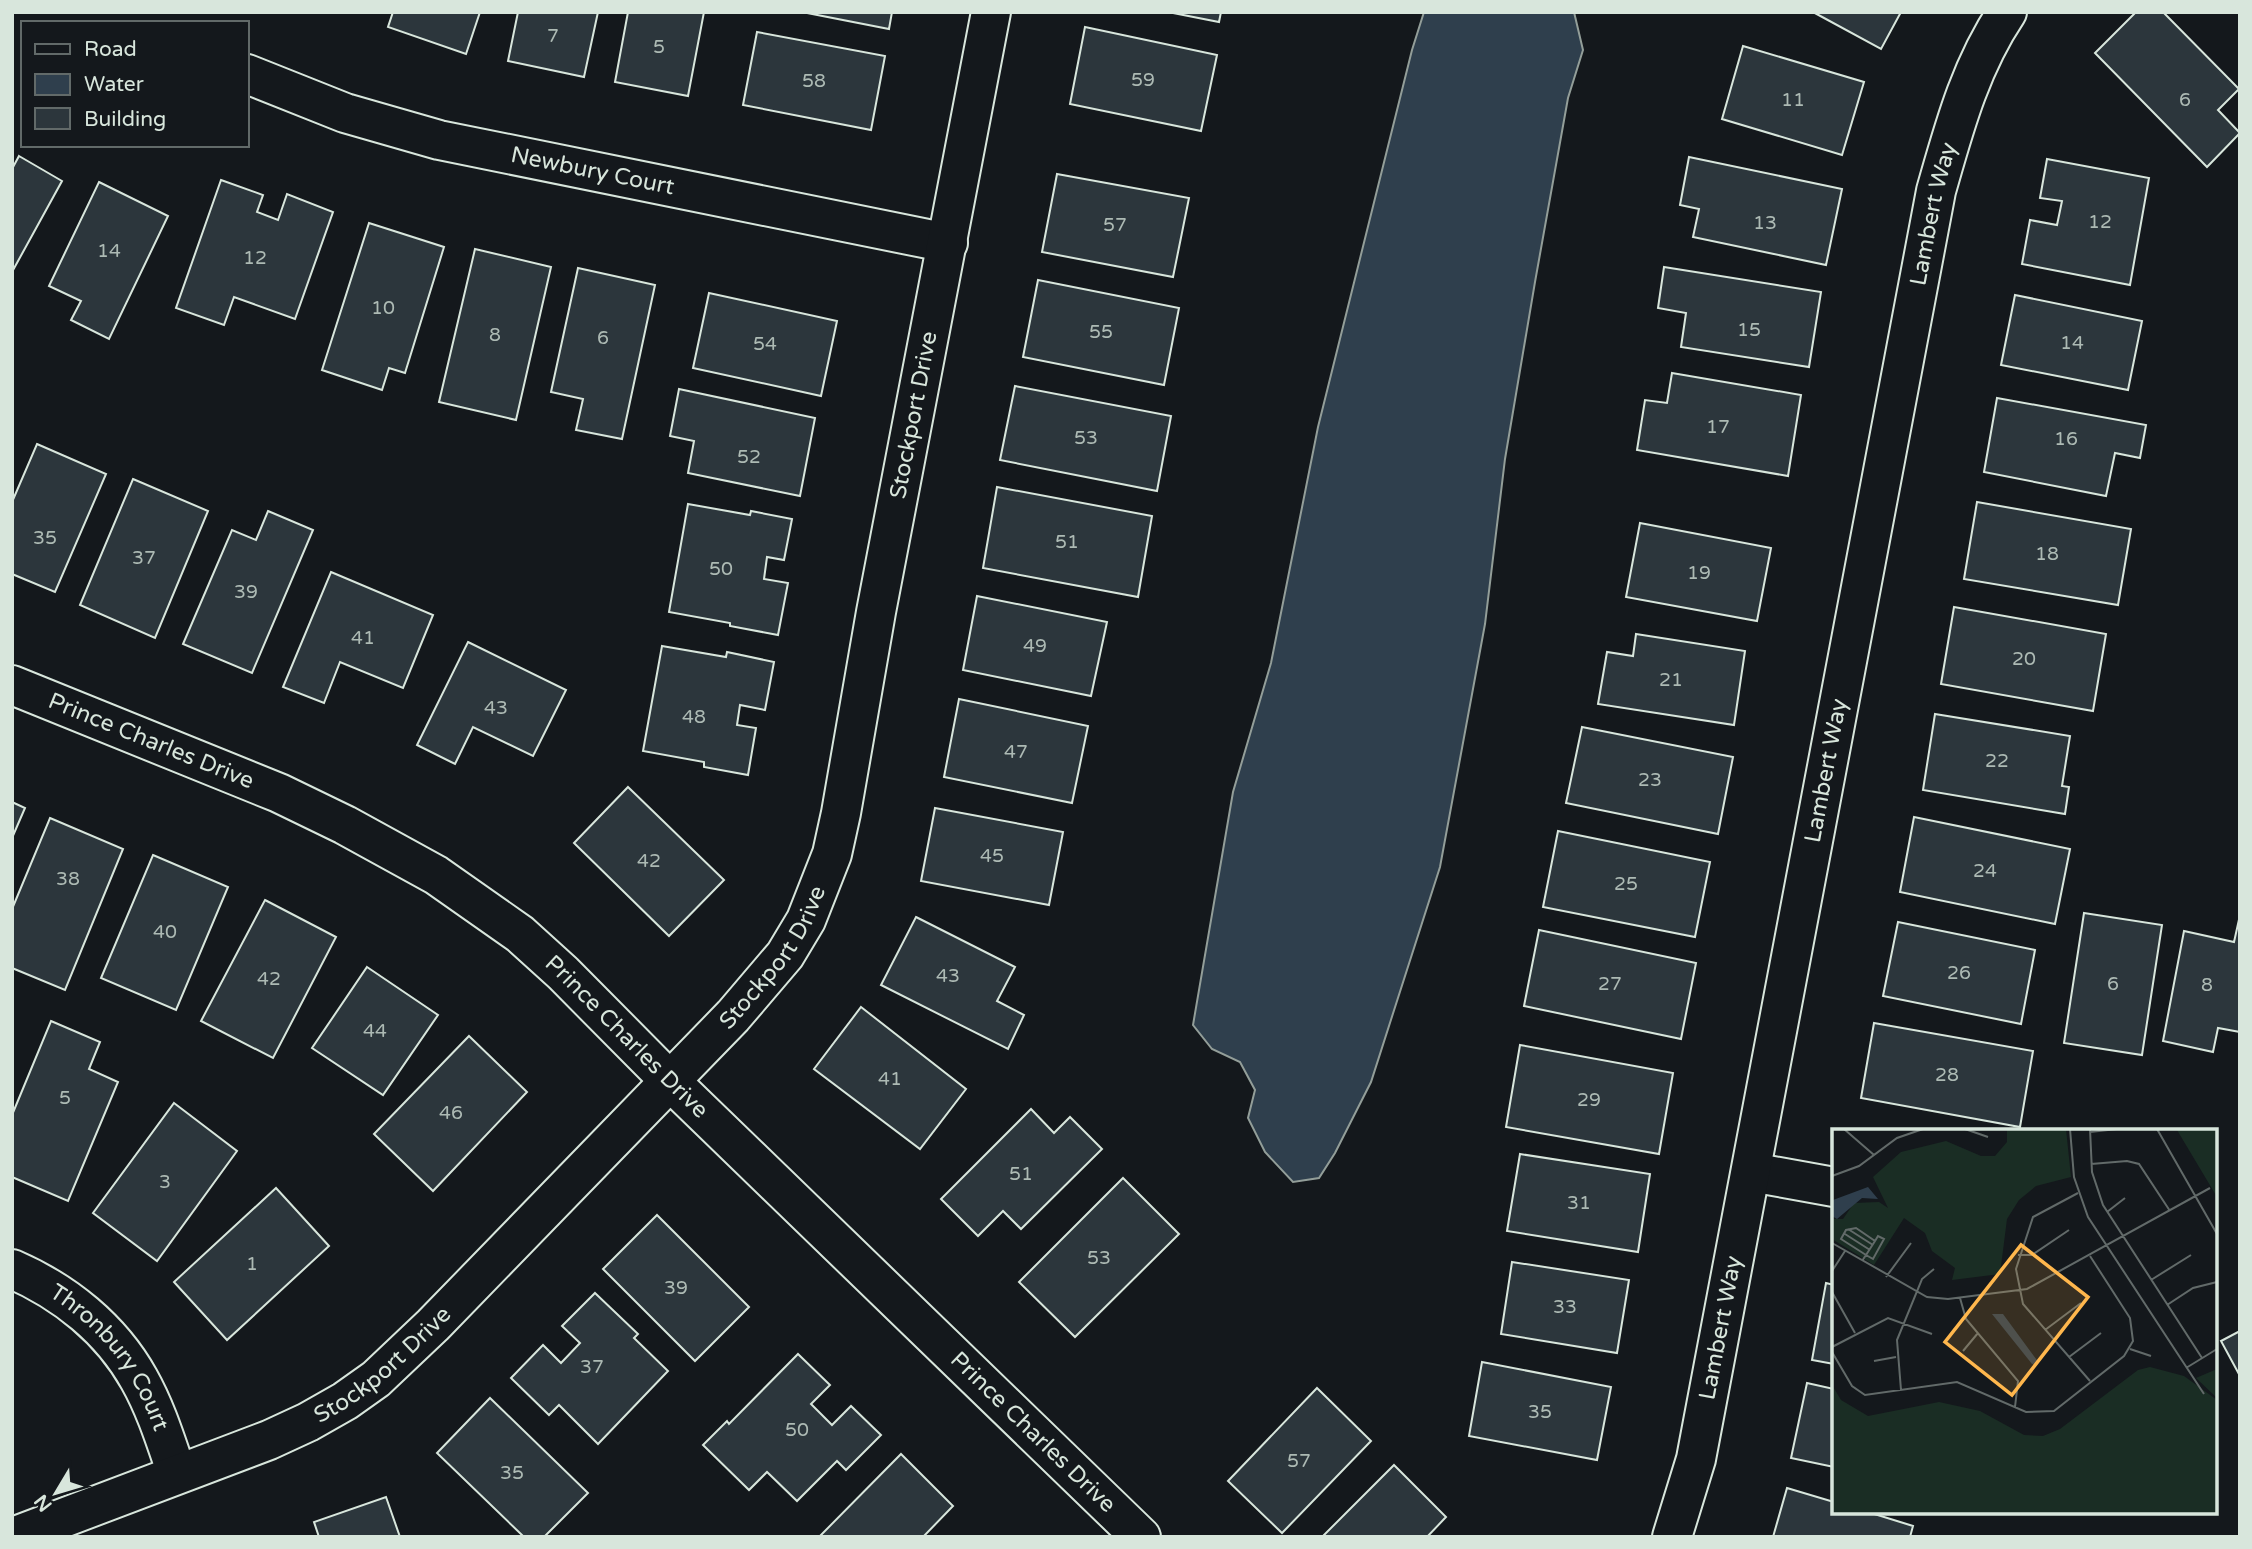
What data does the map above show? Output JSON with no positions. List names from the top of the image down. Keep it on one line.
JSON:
{"streets":{"street":["Newbury Court","Lambert Way","Stockport Drive","Prince Charles Drive","Thronbury Court"]},"crossings":[["Newbury Court","Stockport Drive"],["Stockport Drive","Prince Charles Drive"],["Stockport Drive","Thronbury Court"]],"house_numbers":["7","5","59","58","11","6","12","13","57","14","12","10","15","55","8","6","14","54","17","53","16","52","35","51","18","37","50","19","39","41","49","20","21","43","48","47","22","23","45","42","24","38","25","40","26","43","42","27","6","8","44","28","41","5","29","46","51","3","31","53","1","39","33","37","35","50","57","35"],"legend":["Road","Water","Building"],"north":"bottom left"}
